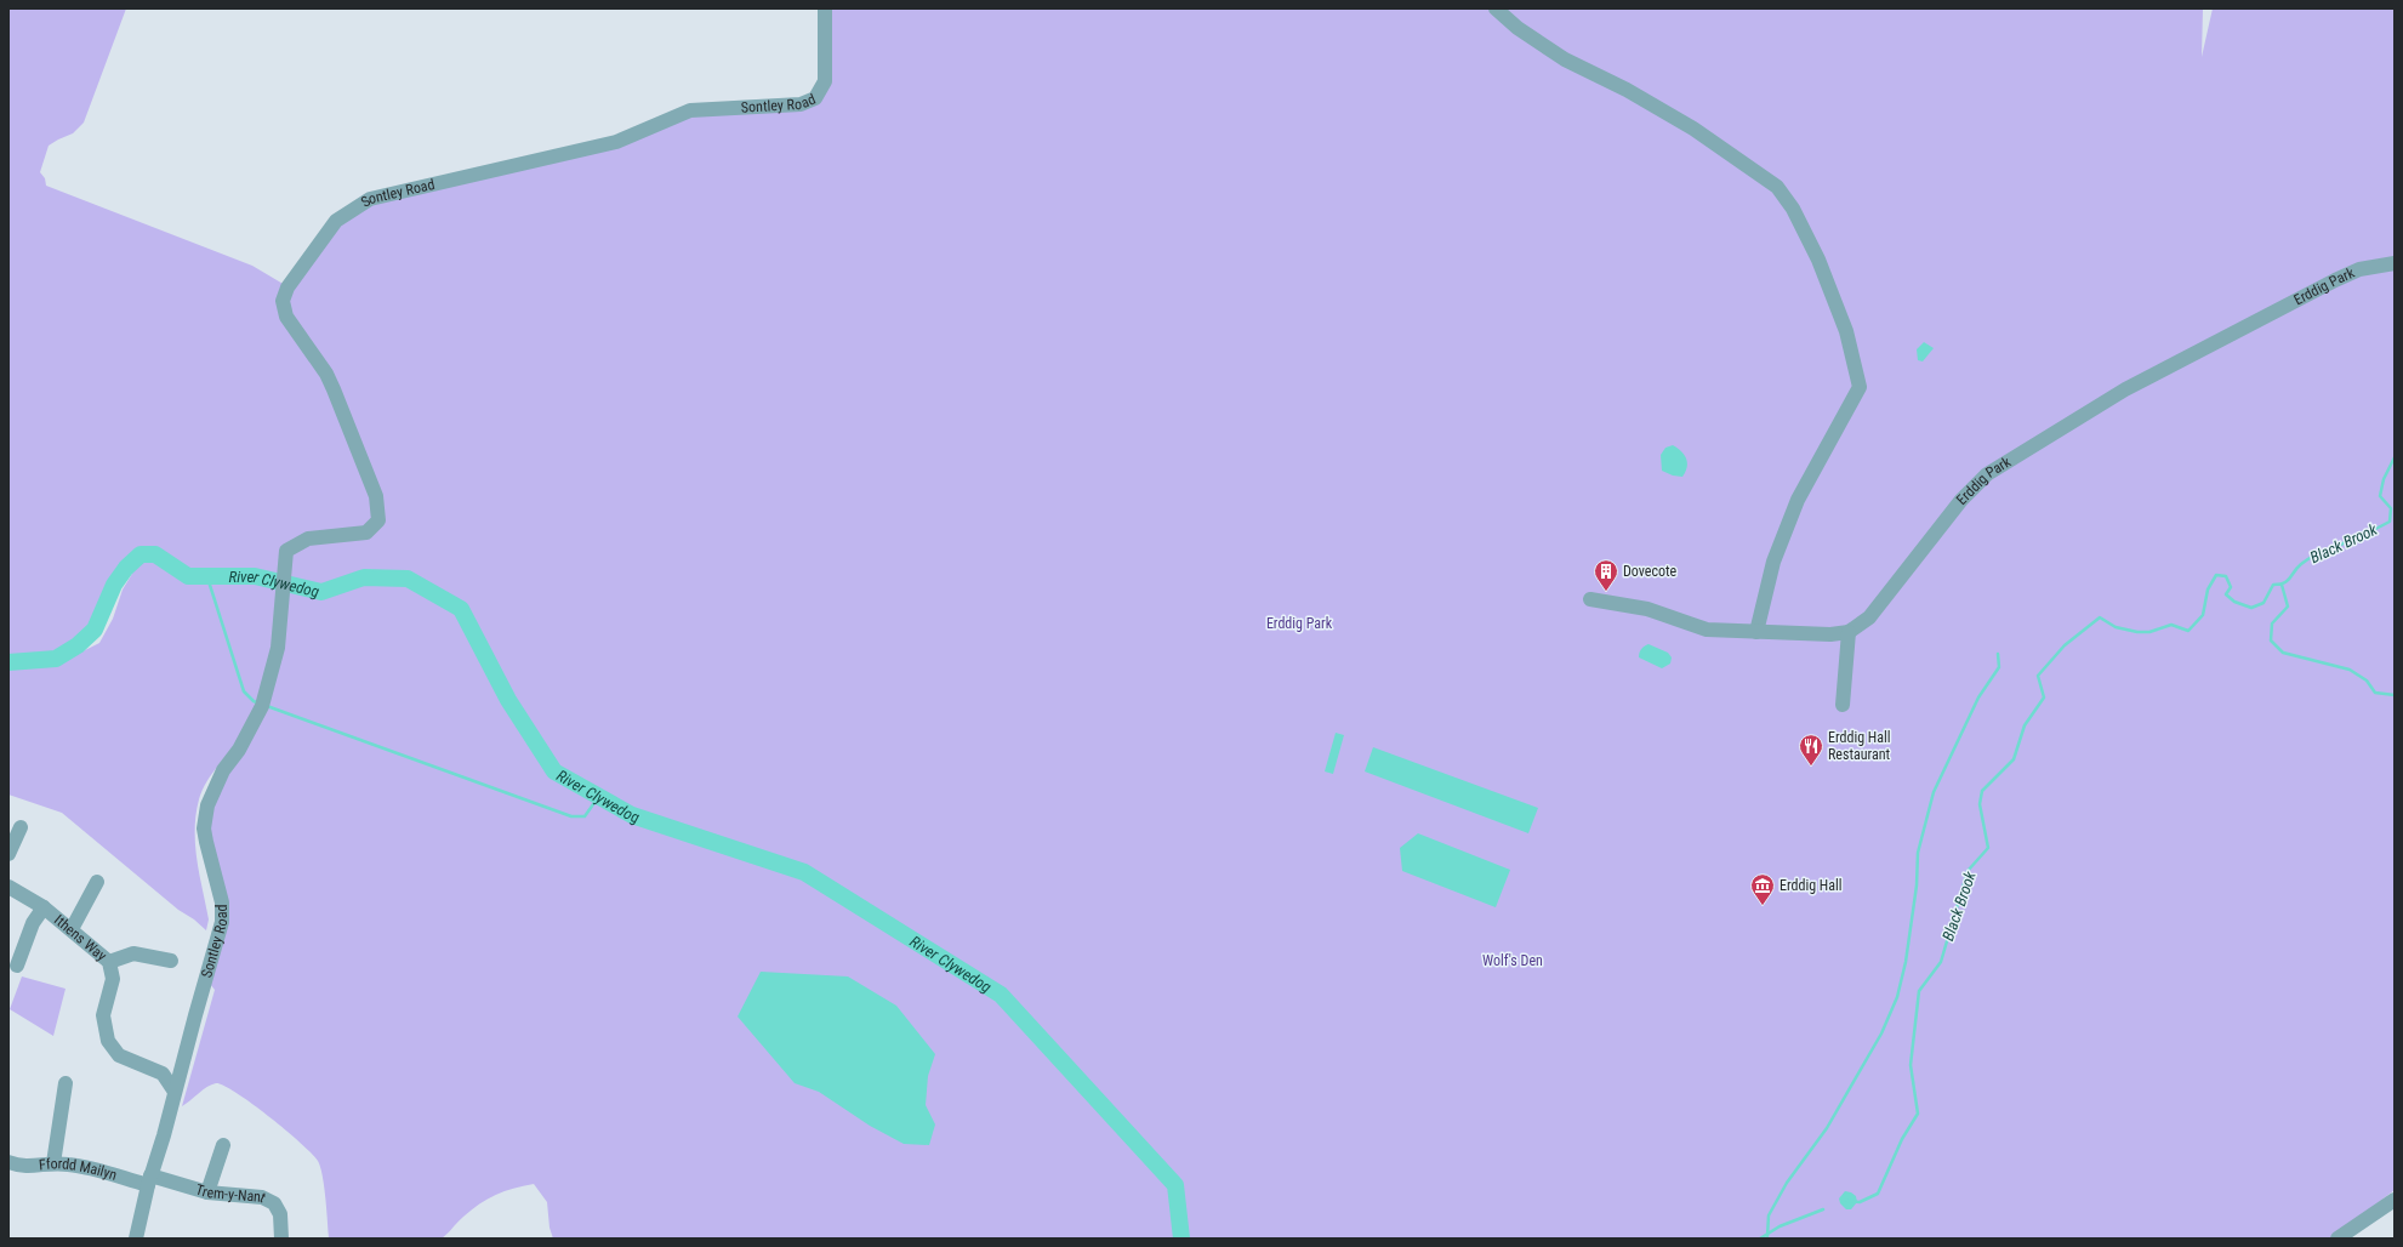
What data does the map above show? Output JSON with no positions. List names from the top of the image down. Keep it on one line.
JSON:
{"streets":{"street":["Sontley Road","Erddig Park","Ithens Way","Ffordd Mailyn","Trem-y-Nant"]},"crossings":[["Sontley Road","Ithens Way"],["Sontley Road","Ffordd Mailyn"],["Sontley Road","Trem-y-Nant"],["Ffordd Mailyn","Trem-y-Nant"]],"water":["Black Brook","River Clywedog"],"parks":["Erddig Park","Wolf's Den"],"places":{"building":["Dovecote"],"restaurant":["Erddig Hall Restaurant"],"museum":["Erddig Hall"]}}
